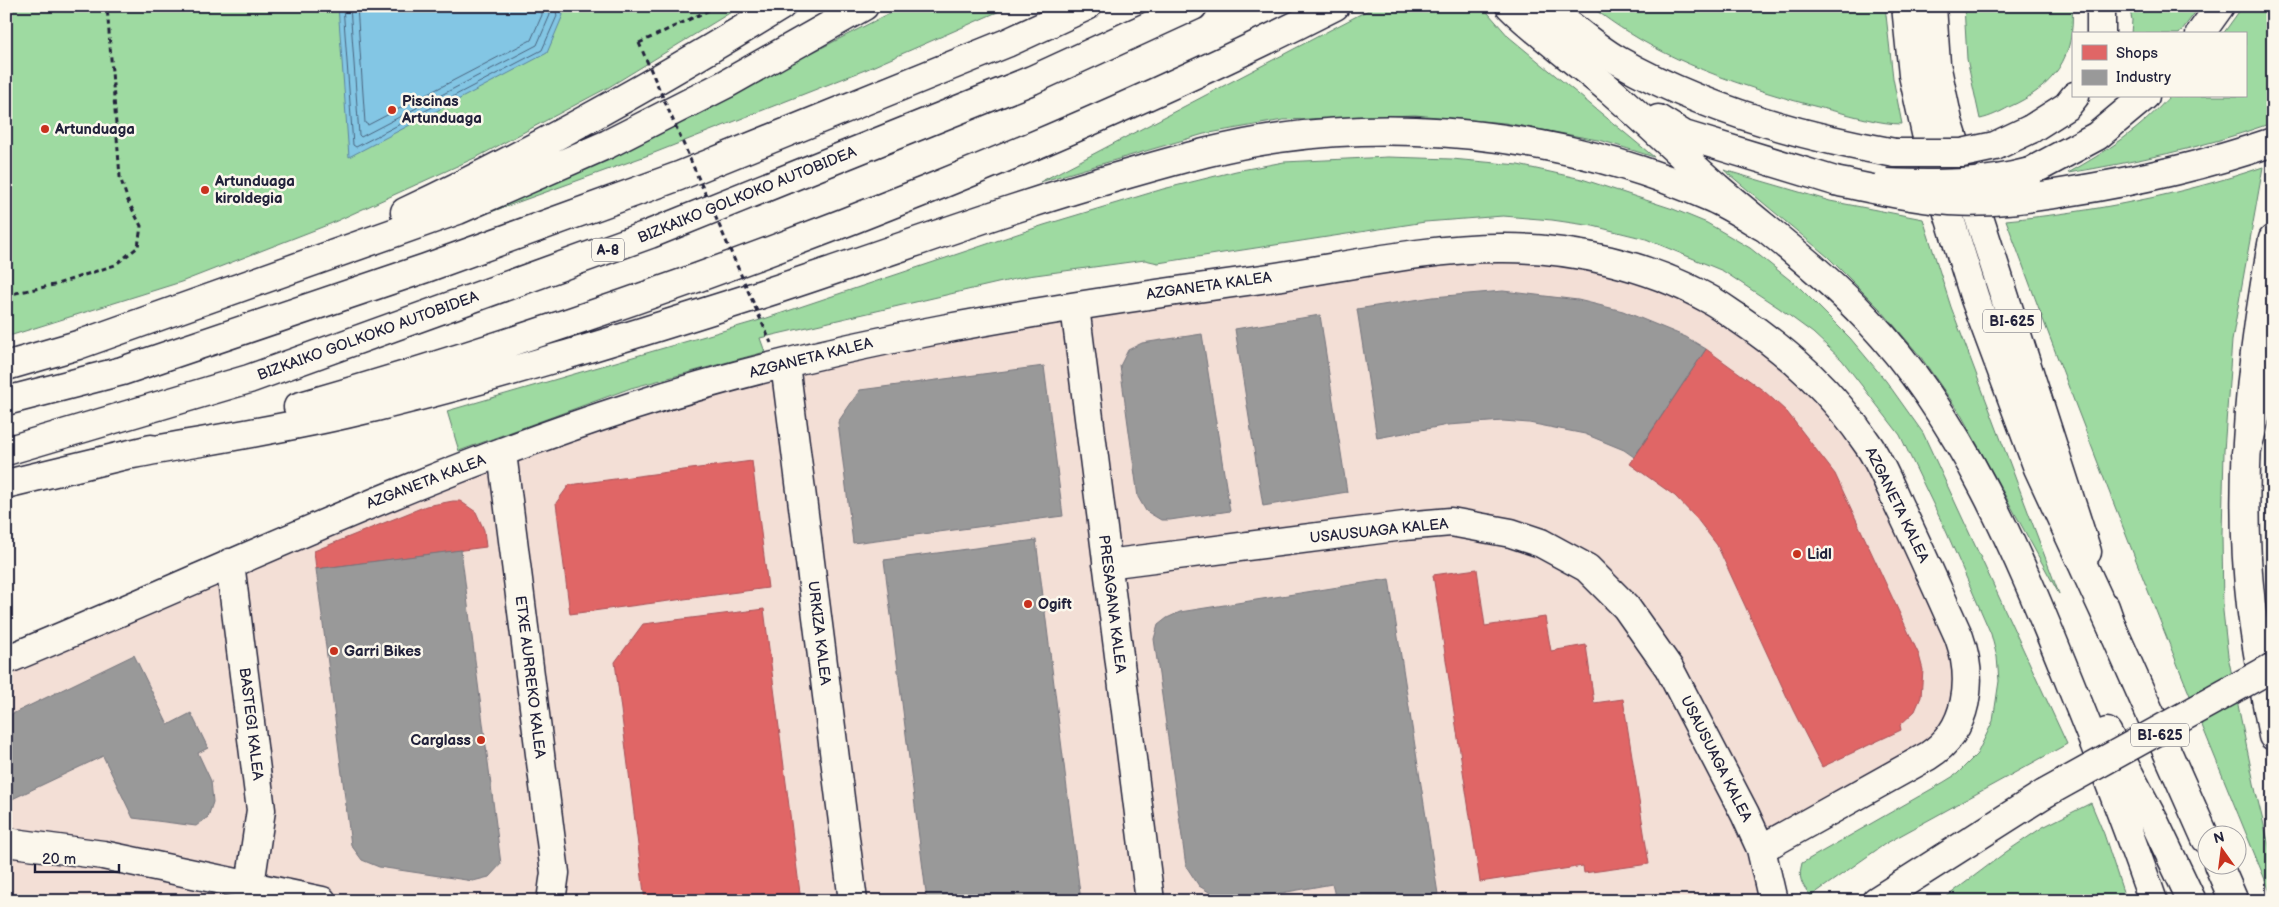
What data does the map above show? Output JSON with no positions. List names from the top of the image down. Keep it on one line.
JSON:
{"streets":{"main road":["BIZKAIKO GOLKOKO AUTOBIDEA","A-8","AZGANETA KALEA","BI-625","USAUSUAGA KALEA","PRESAGANA KALEA","URKIZA KALEA","ETXE AURREKO KALEA","BASTEGI KALEA"]},"crossings":[["AZGANETA KALEA","USAUSUAGA KALEA"],["AZGANETA KALEA","PRESAGANA KALEA"],["AZGANETA KALEA","URKIZA KALEA"],["AZGANETA KALEA","ETXE AURREKO KALEA"],["AZGANETA KALEA","BASTEGI KALEA"],["USAUSUAGA KALEA","PRESAGANA KALEA"]],"places":["Piscinas Artunduaga","Artunduaga","Artunduaga kiroldegia","Lidl","Ogift","Garri Bikes","Carglass"],"legend":["Shops","Industry"],"scale_bar":"20 m","north":"top"}
